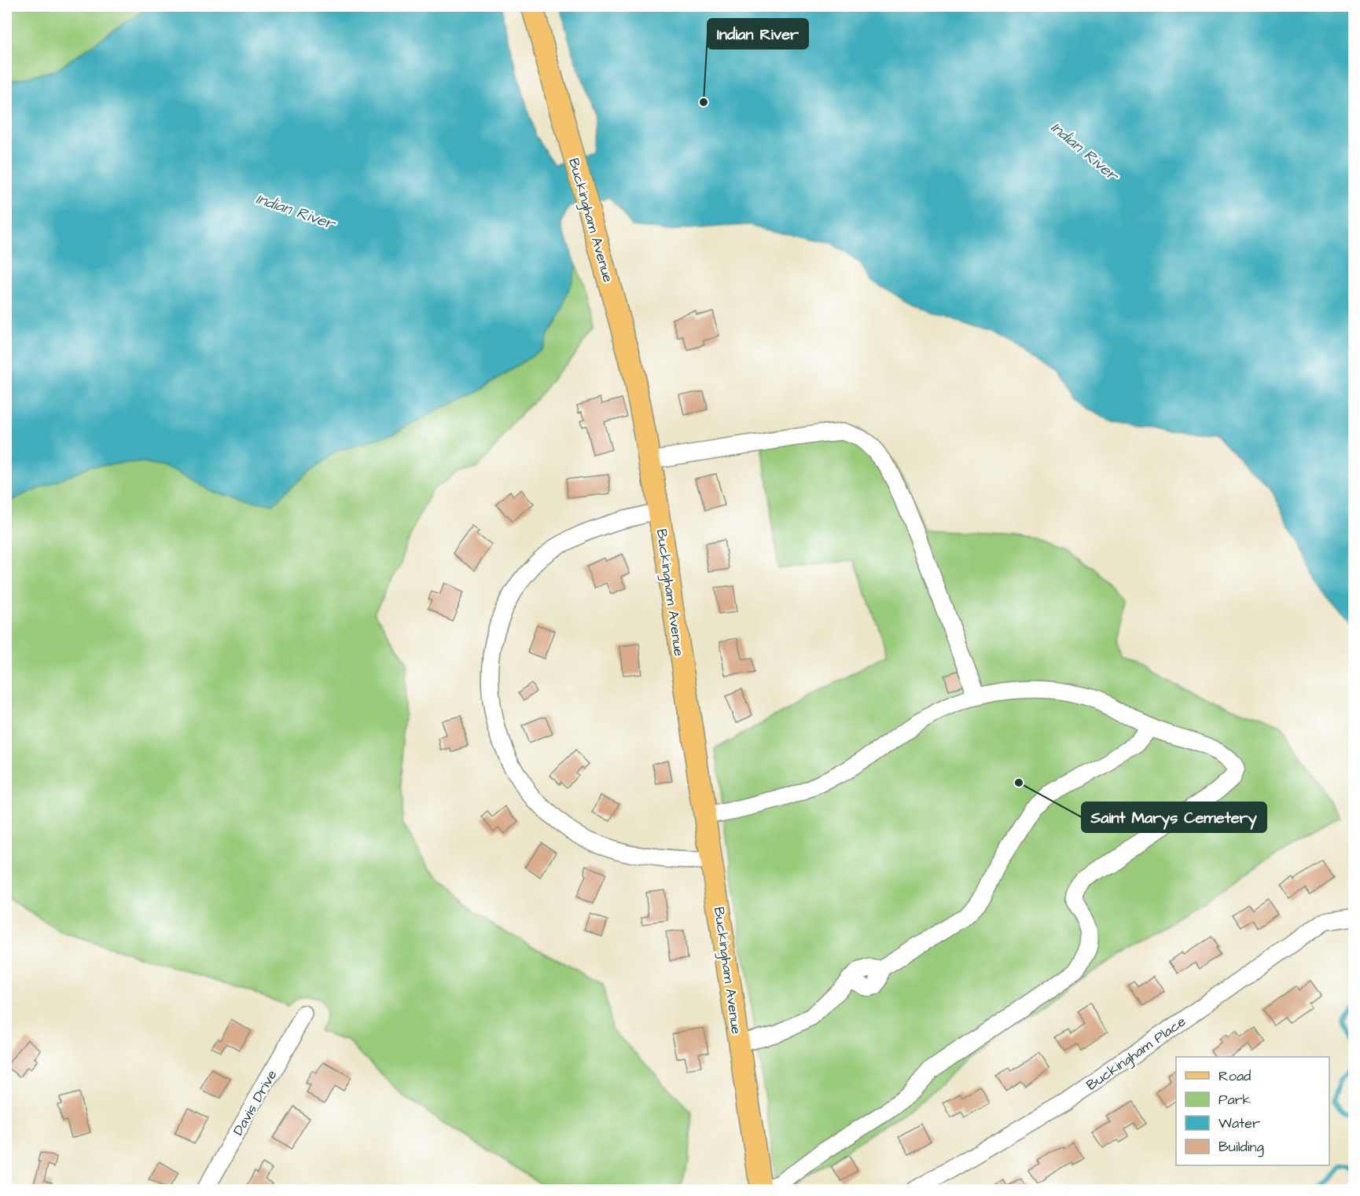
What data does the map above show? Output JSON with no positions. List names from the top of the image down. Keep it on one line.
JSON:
{"streets":{"main road":["Buckingham Avenue"],"street":["Buckingham Place","Davis Drive"]},"water":["Indian River"],"places":["Indian River","Saint Marys Cemetery"],"legend":["Road","Park","Water","Building"]}
